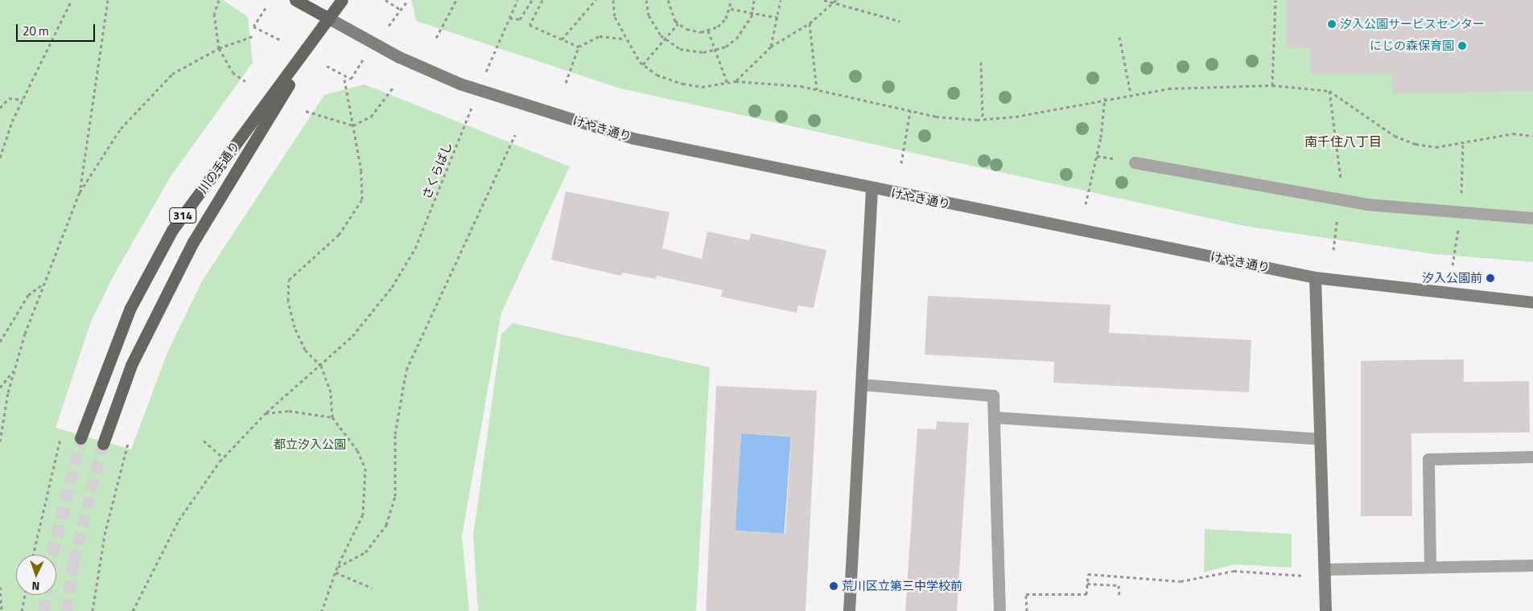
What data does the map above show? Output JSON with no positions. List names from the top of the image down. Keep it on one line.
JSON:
{"streets":{"main road":["川の手通り","314"],"street":["けやき通り"],"path":["さくらばし"]},"crossings":[["けやき通り","川の手通り"]],"districts":["南千住八丁目"],"parks":["都立汐入公園"],"places":["汐入公園サービスセンター","にじの森保育園","汐入公園前","荒川区立第三中学校前"],"scale_bar":"20 m","north":"bottom"}
